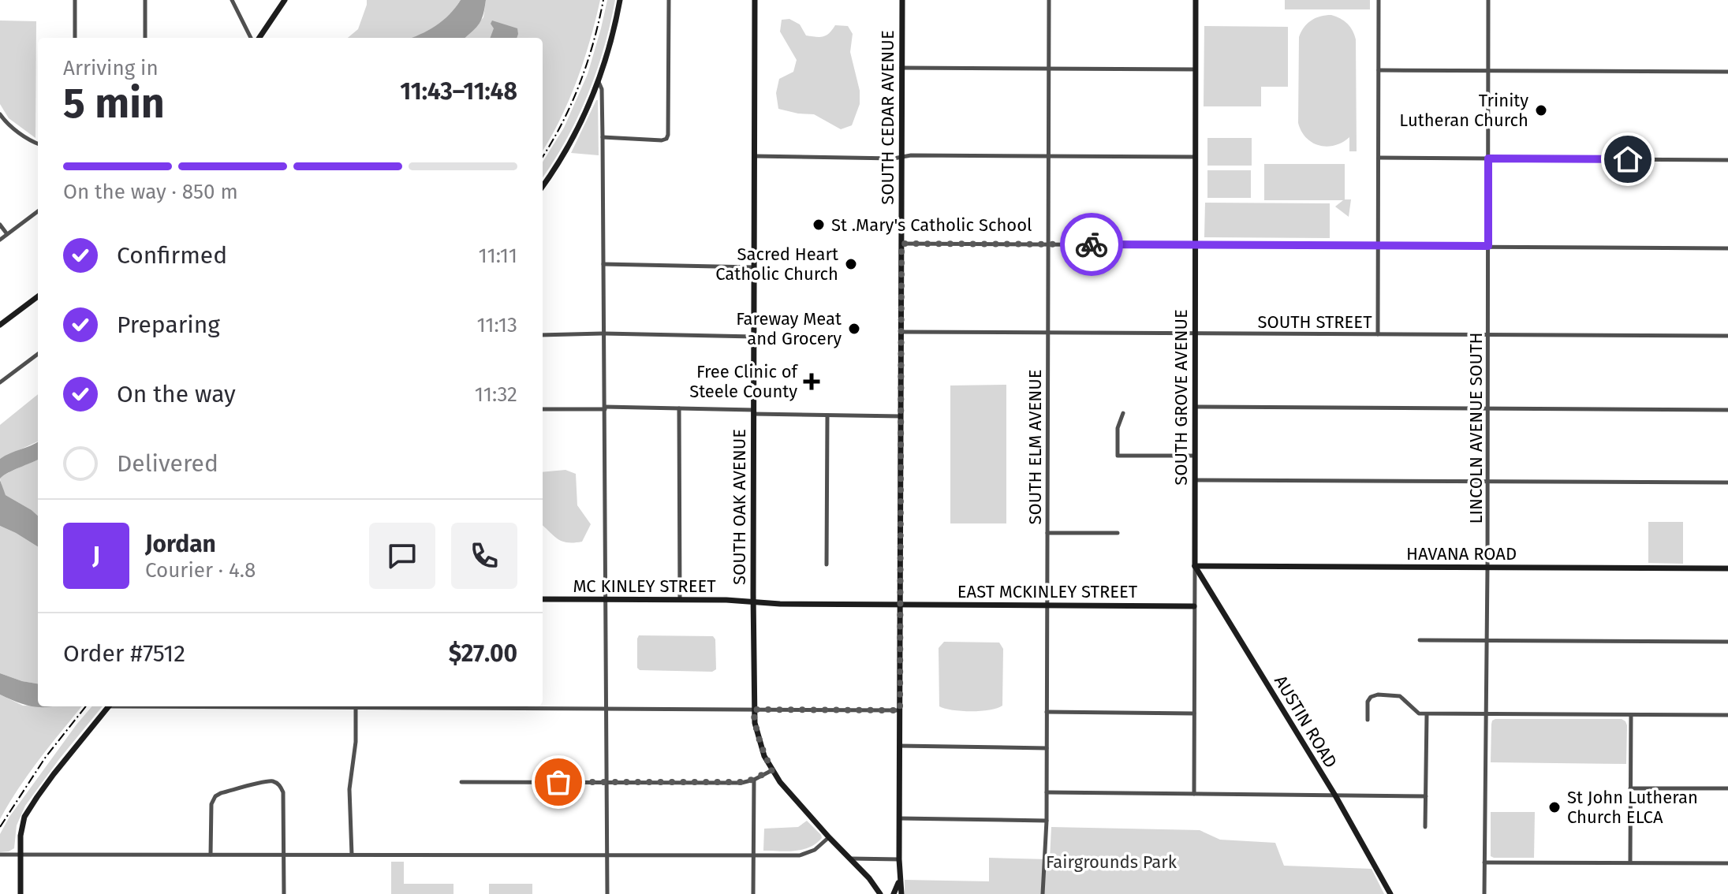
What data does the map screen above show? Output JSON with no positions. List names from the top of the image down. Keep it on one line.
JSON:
{"streets":{"street":["SOUTH CEDAR AVENUE","SOUTH STREET","SOUTH GROVE AVENUE","LINCOLN AVENUE SOUTH","SOUTH ELM AVENUE","SOUTH OAK AVENUE","HAVANA ROAD","MC KINLEY STREET","EAST MCKINLEY STREET","AUSTIN ROAD"]},"crossings":[["SOUTH CEDAR AVENUE","SOUTH STREET"],["SOUTH CEDAR AVENUE","MC KINLEY STREET"],["SOUTH CEDAR AVENUE","EAST MCKINLEY STREET"],["SOUTH STREET","SOUTH GROVE AVENUE"],["SOUTH STREET","LINCOLN AVENUE SOUTH"],["SOUTH STREET","SOUTH ELM AVENUE"],["SOUTH GROVE AVENUE","HAVANA ROAD"],["SOUTH GROVE AVENUE","EAST MCKINLEY STREET"],["SOUTH GROVE AVENUE","AUSTIN ROAD"],["LINCOLN AVENUE SOUTH","HAVANA ROAD"],["SOUTH ELM AVENUE","EAST MCKINLEY STREET"],["SOUTH OAK AVENUE","MC KINLEY STREET"],["HAVANA ROAD","AUSTIN ROAD"],["MC KINLEY STREET","EAST MCKINLEY STREET"]],"parks":["Fairgrounds Park"],"places":{"other":["Trinity Lutheran Church","St .Mary's Catholic School","Sacred Heart Catholic Church","Fareway Meat and Grocery","St John Lutheran Church ELCA"],"health":["Free Clinic of Steele County"]},"page":{"heading":["5 min","Arriving in","11:43–11:48"],"panel":["Jordan","Courier · 4.8","Order #7512","$27.00"],"bar":"On the way · 850 m","list":[["Confirmed","11:11"],["Preparing","11:13"],["On the way","11:32"],"Delivered"],"round":"J"}}
